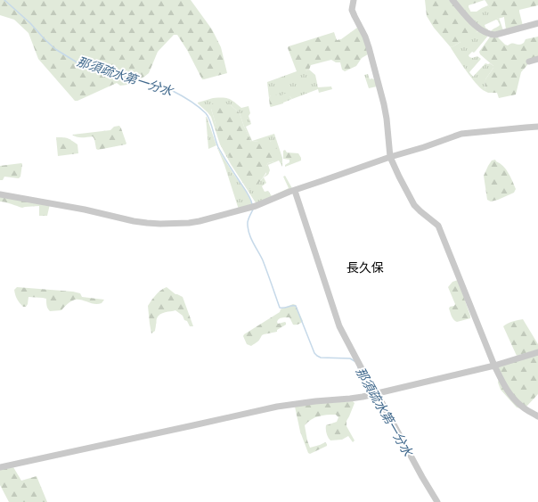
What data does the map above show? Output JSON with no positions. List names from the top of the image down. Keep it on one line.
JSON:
{"districts":["長久保"],"water":["那須疏水第一分水"]}
